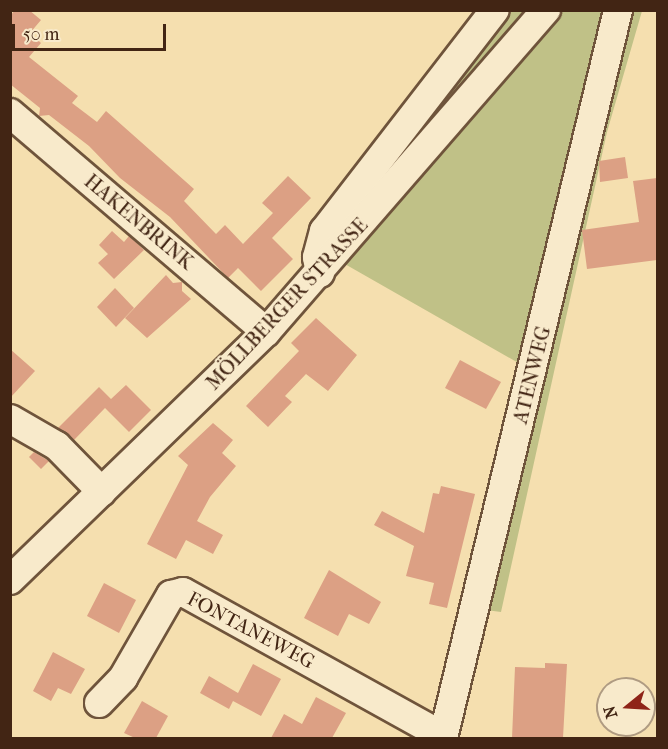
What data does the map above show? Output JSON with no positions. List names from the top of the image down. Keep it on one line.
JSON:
{"streets":{"street":["HAKENBRINK","MÖLLBERGER STRASSE","ATENWEG","FONTANEWEG"]},"crossings":[["HAKENBRINK","MÖLLBERGER STRASSE"],["ATENWEG","FONTANEWEG"]],"scale_bar":"50 m","north":"left"}
